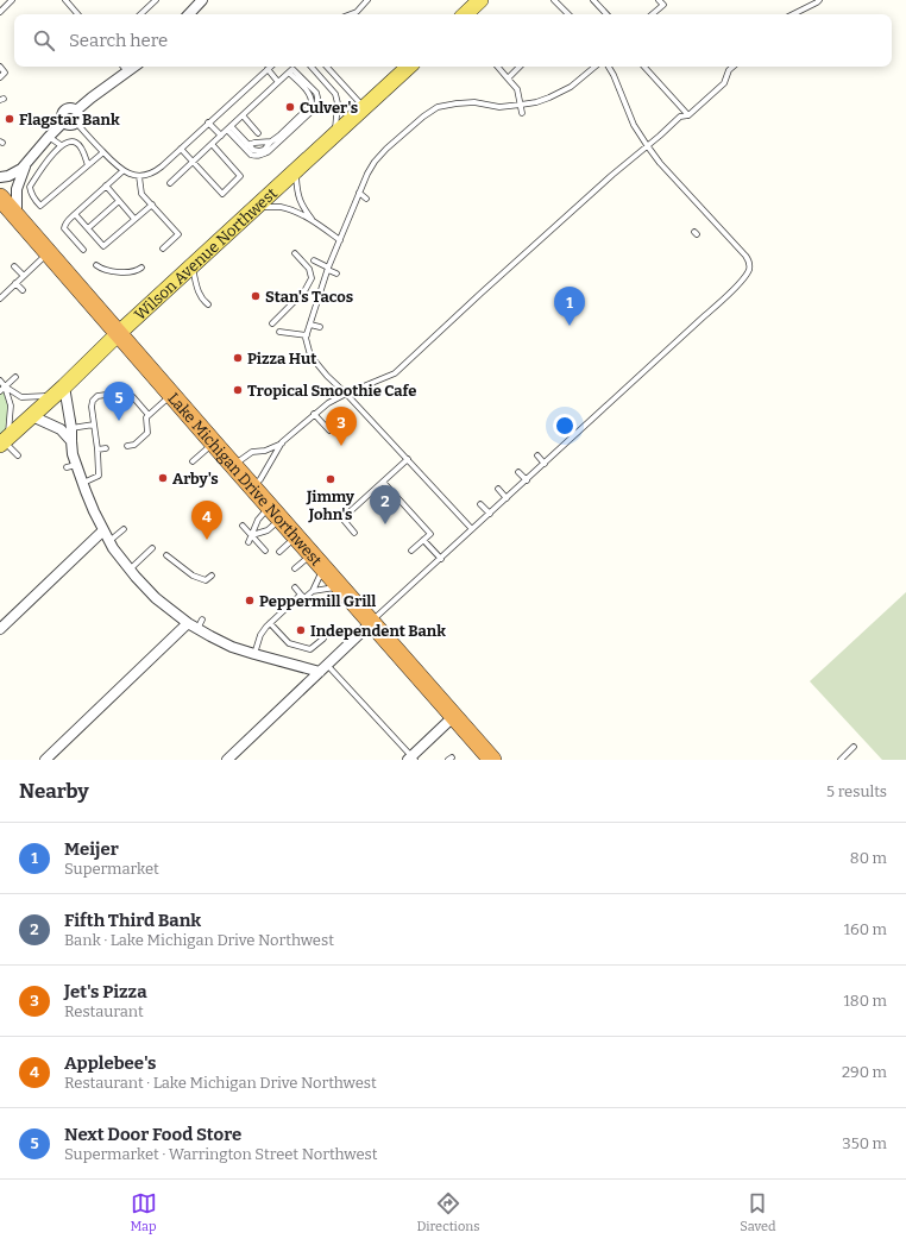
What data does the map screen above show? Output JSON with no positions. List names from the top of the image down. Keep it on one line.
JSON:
{"streets":{"highway":["Lake Michigan Drive Northwest"],"main road":["Wilson Avenue Northwest"]},"crossings":[["Wilson Avenue Northwest","Lake Michigan Drive Northwest"]],"places":["Culver's","Flagstar Bank","Stan's Tacos","Pizza Hut","Tropical Smoothie Cafe","Arby's","Jimmy John's","Peppermill Grill","Independent Bank"],"page":{"search":"Search here","pins":["1","5","3","2","4"],"heading":["Nearby","5 results"],"list":[{"mark":"1","name":"Meijer","note":"Supermarket","value":"80 m"},{"mark":"2","name":"Fifth Third Bank","note":"Bank · Lake Michigan Drive Northwest","value":"160 m"},{"mark":"3","name":"Jet's Pizza","note":"Restaurant","value":"180 m"},{"mark":"4","name":"Applebee's","note":"Restaurant · Lake Michigan Drive Northwest","value":"290 m"},{"mark":"5","name":"Next Door Food Store","note":"Supermarket · Warrington Street Northwest","value":"350 m"}],"nav":["Map","Directions","Saved"]}}
